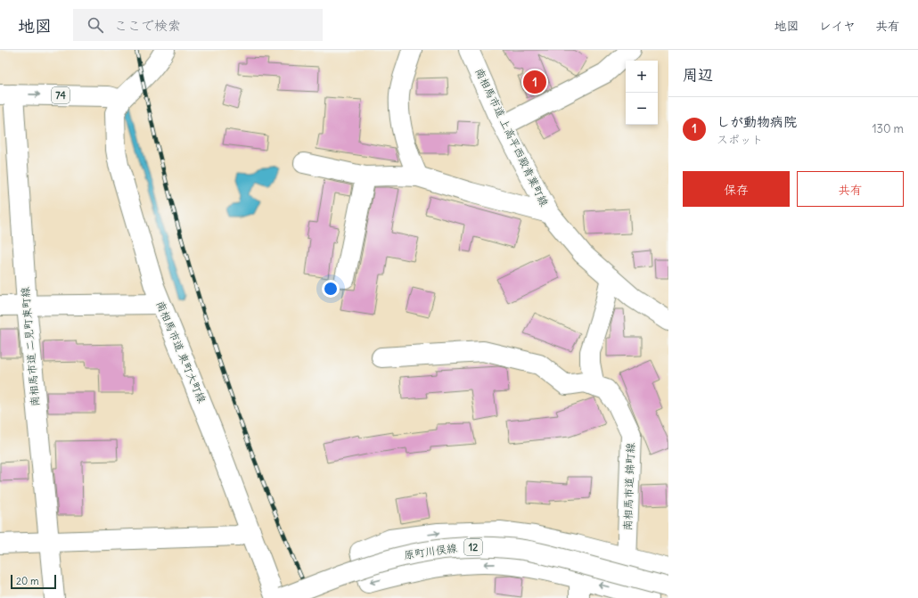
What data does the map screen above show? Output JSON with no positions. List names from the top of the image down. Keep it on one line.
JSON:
{"streets":{"street":["74","南相馬市道 上高平西殿青葉町線","南相馬市道 二見町東町線","南相馬市道 東町大町線","南相馬市道 錦町線","12","原町川俣線"]},"crossings":[["74","南相馬市道 二見町東町線"],["74","南相馬市道 東町大町線"],["南相馬市道 東町大町線","原町川俣線"]],"scale_bar":"20 m","page":{"header":"地図","search":"ここで検索","nav":["地図","レイヤ","共有"],"heading":"周辺","map_buttons":["+","−"],"pins":"1","list":[{"mark":"1","name":"しが動物病院","note":"スポット","value":"130 m"}],"buttons":["保存","共有"],"scale":"20 m"}}
